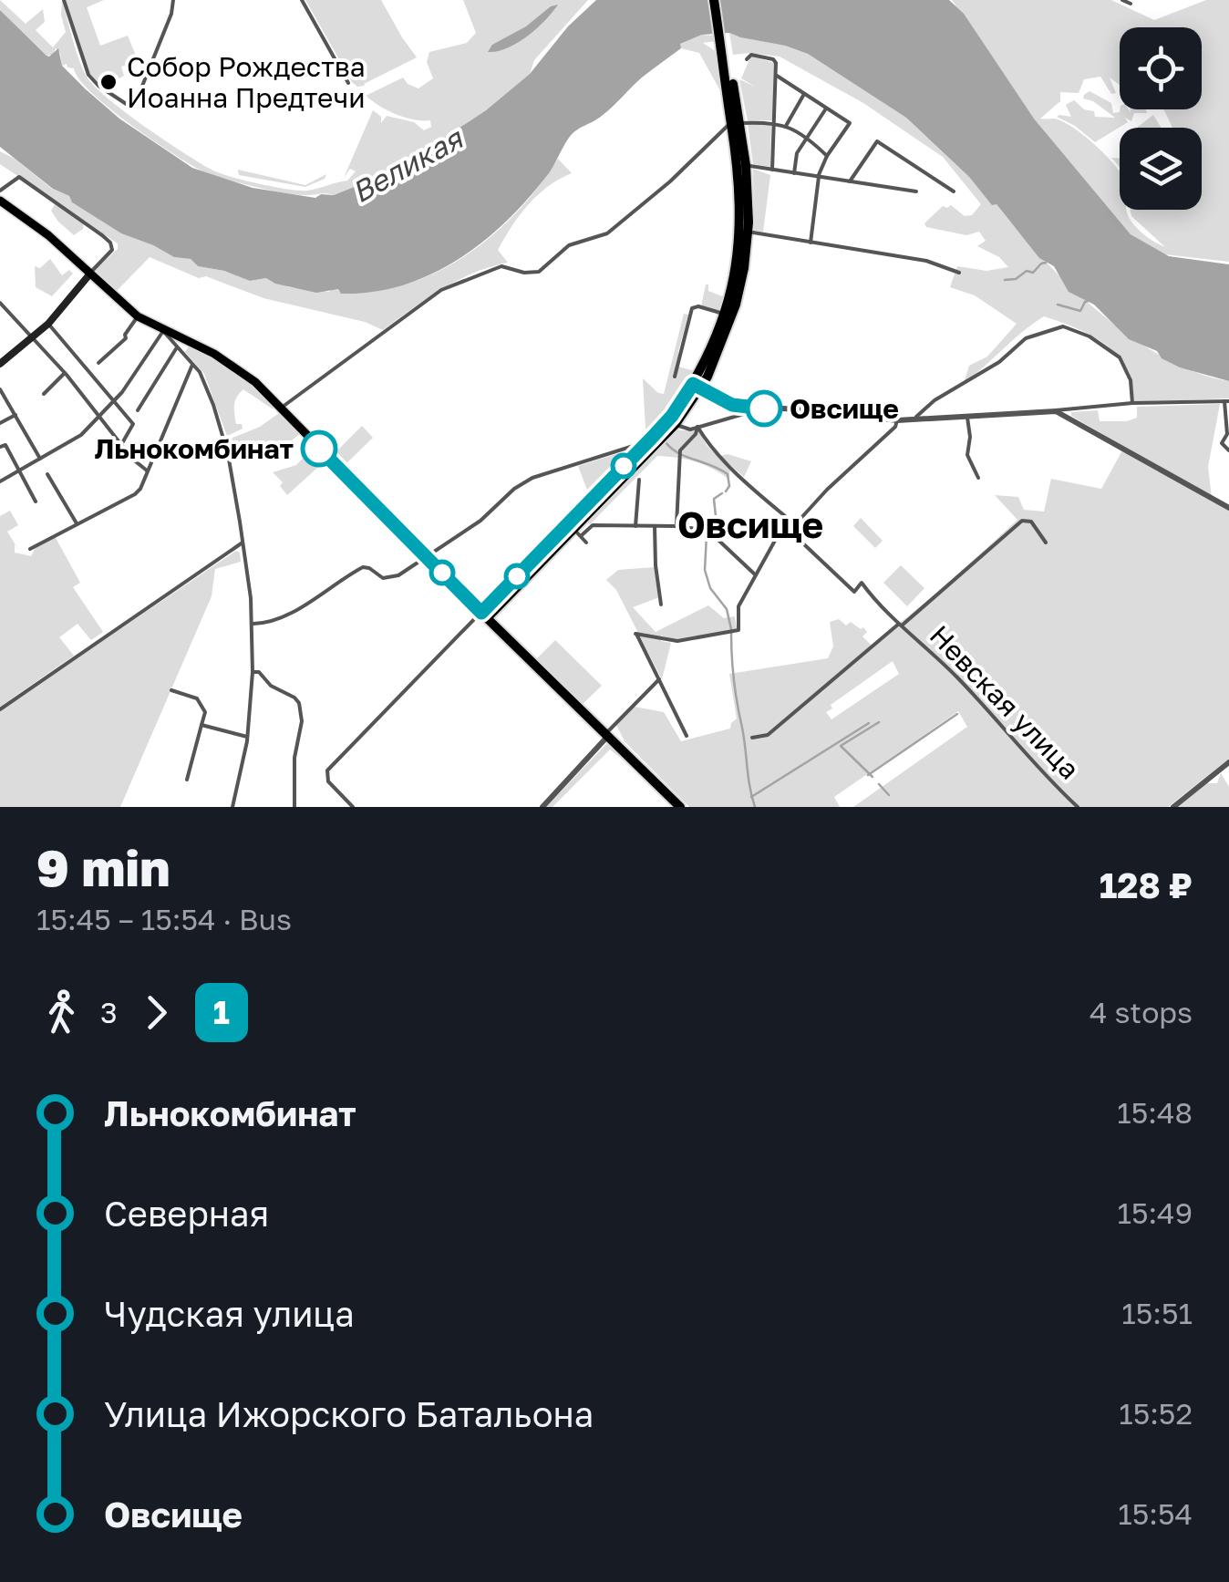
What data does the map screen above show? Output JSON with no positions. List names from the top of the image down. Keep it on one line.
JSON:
{"streets":{"street":["Невская улица"]},"districts":["Овсище"],"water":["Великая"],"places":["Собор Рождества Иоанна Предтечи","Овсище","Льнокомбинат"],"lines":["bus line 1"],"page":{"heading":["9 min","15:45 – 15:54 · Bus","128 ₽"],"legs":["3","1","4 stops"],"list":[{"name":"Льнокомбинат","value":"15:48"},{"name":"Северная","value":"15:49"},{"name":"Чудская улица","value":"15:51"},{"name":"Улица Ижорского Батальона","value":"15:52"},{"name":"Овсище","value":"15:54"}]}}
